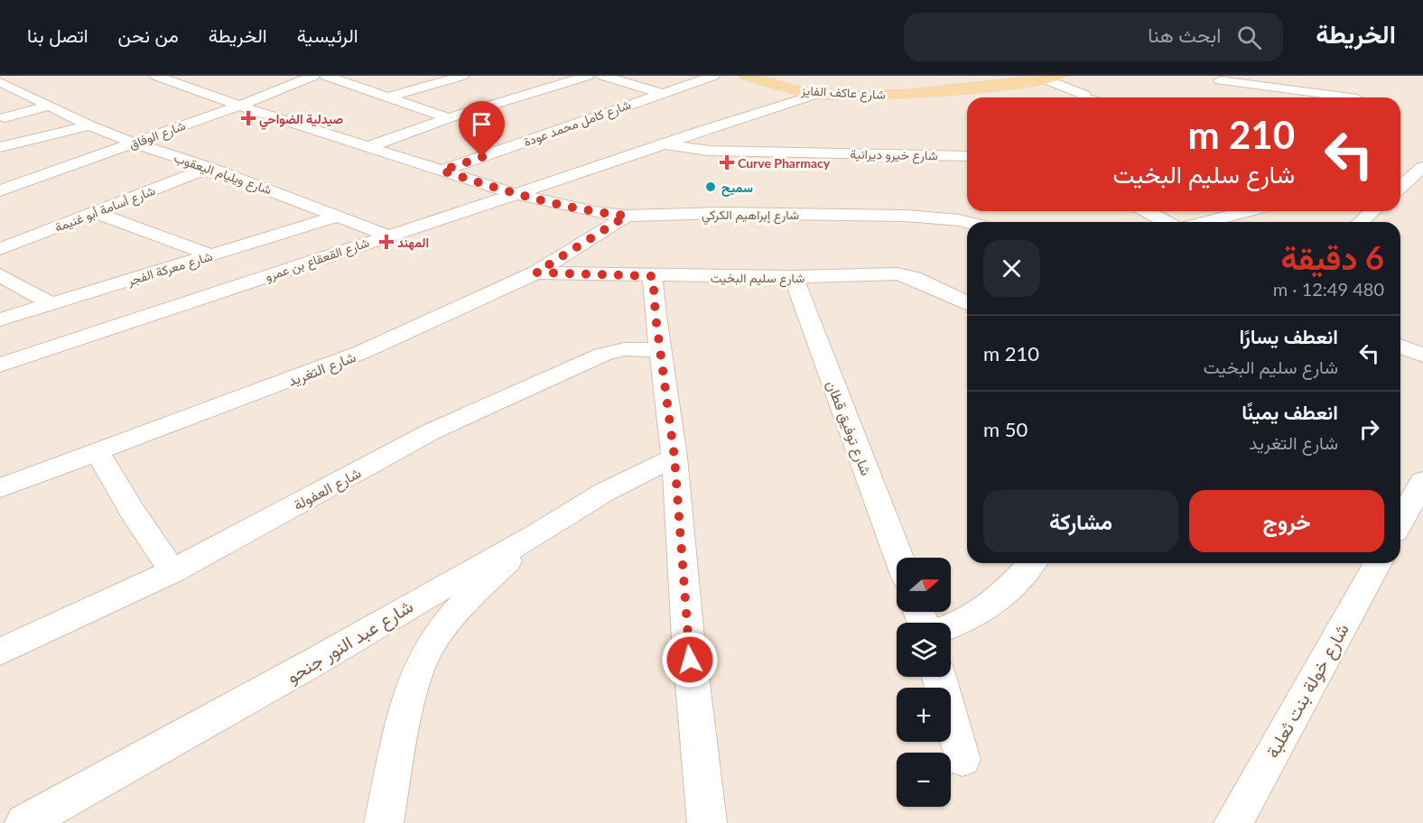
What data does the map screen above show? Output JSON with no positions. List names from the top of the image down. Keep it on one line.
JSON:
{"streets":{"main road":["شارع عاكف الفايز"],"street":["شارع كامل محمد عودة","شارع الوفاق","شارع خيرو ديرانية","شارع ويليام اليعقوب","شارع أسامة أبو غنيمة","شارع إبراهيم الكركي","شارع القعقاع بن عمرو","شارع معركة الفجر","شارع سليم البخيت","شارع التغريد","شارع توفيق قطان","شارع العفولة","شارع عبد النور جنحو","شارع خولة بنت ثعلبة"]},"crossings":[["شارع عاكف الفايز","شارع القعقاع بن عمرو"],["شارع كامل محمد عودة","شارع إبراهيم الكركي"],["شارع الوفاق","شارع ويليام اليعقوب"],["شارع الوفاق","شارع إبراهيم الكركي"],["شارع خيرو ديرانية","شارع القعقاع بن عمرو"],["شارع ويليام اليعقوب","شارع أسامة أبو غنيمة"],["شارع ويليام اليعقوب","شارع القعقاع بن عمرو"],["شارع ويليام اليعقوب","شارع معركة الفجر"],["شارع إبراهيم الكركي","شارع القعقاع بن عمرو"],["شارع إبراهيم الكركي","شارع التغريد"],["شارع سليم البخيت","شارع التغريد"],["شارع سليم البخيت","شارع توفيق قطان"]],"places":{"health":["صيدلية الضواحي","Curve Pharmacy","المهند"],"other":["سميح"]},"north":"right","page":{"header":"الخريطة","search":"ابحث هنا","nav":["الرئيسية","الخريطة","من نحن","اتصل بنا"],"turn":["210 m","شارع سليم البخيت"],"heading":["6 دقيقة","480 m · 12:49"],"list":[{"name":"انعطف يسارًا","note":"شارع سليم البخيت","value":"210 m"},{"name":"انعطف يمينًا","note":"شارع التغريد","value":"50 m"}],"buttons":["خروج","مشاركة"],"map_buttons":["+","−"]}}
